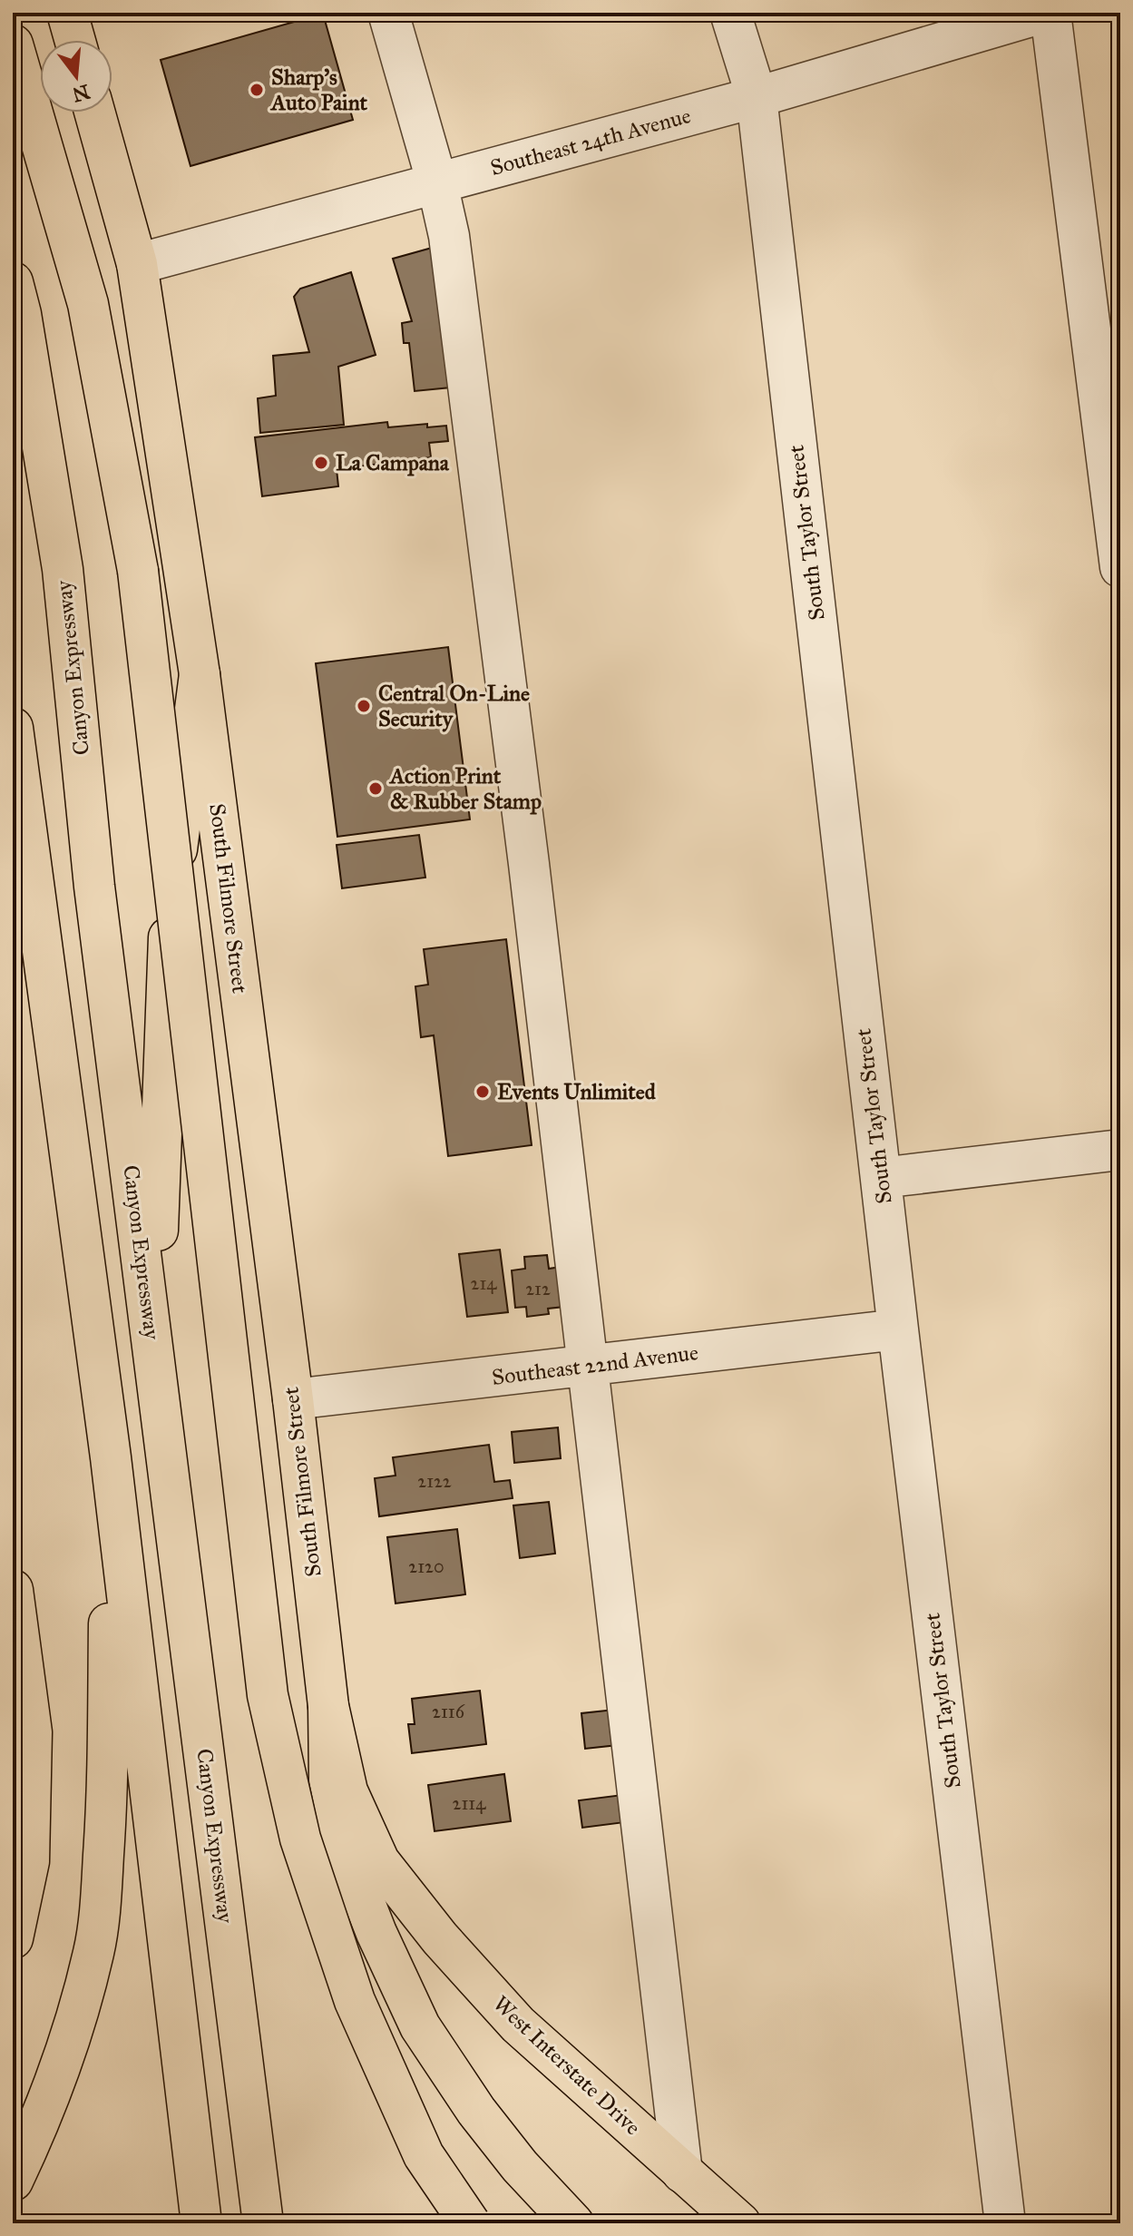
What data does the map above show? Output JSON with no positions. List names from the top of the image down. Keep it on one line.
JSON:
{"streets":{"main road":["Canyon Expressway","South Filmore Street","West Interstate Drive"],"street":["Southeast 24th Avenue","South Taylor Street","Southeast 22nd Avenue"]},"crossings":[["Southeast 24th Avenue","South Taylor Street"],["Southeast 24th Avenue","South Filmore Street"],["South Taylor Street","Southeast 22nd Avenue"],["South Filmore Street","Southeast 22nd Avenue"],["South Filmore Street","West Interstate Drive"]],"places":["Sharp's Auto Paint","La Campana","Central On-Line Security","Action Print & Rubber Stamp","Events Unlimited"],"house_numbers":["214","212","2122","2120","2116","2114"],"north":"bottom"}
